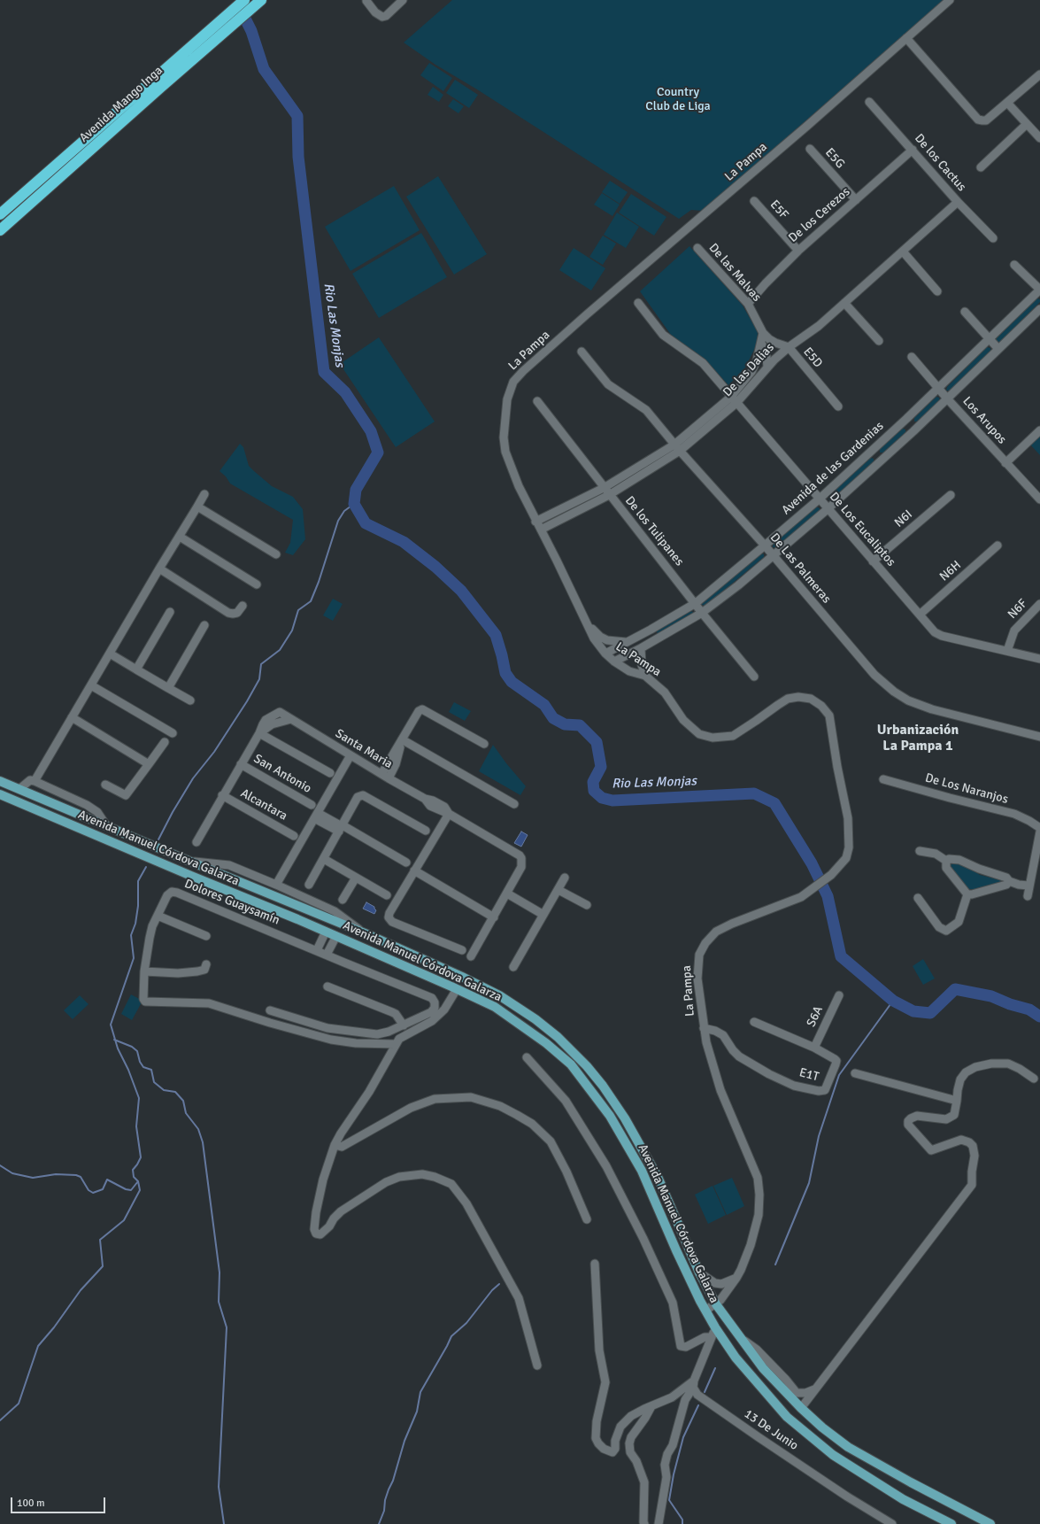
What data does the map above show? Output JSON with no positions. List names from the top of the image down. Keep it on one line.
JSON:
{"streets":{"highway":["Avenida Mango Inga"],"main road":["Avenida Manuel Córdova Galarza"],"street":["E5G","La Pampa","De los Cactus","E5F","De los Cerezos","De las Malvas","E5D","De las Dalias","Los Arupos","Avenida de las Gardenias","N6I","De Los Eucaliptos","De los Tulipanes","De Las Palmeras","N6H","N6F","Santa Maria","San Antonio","De Los Naranjos","Alcantara","Dolores Guaysamín","S6A","E1T","13 De Junio"]},"crossings":[["E5G","De los Cerezos"],["La Pampa","De las Dalias"],["La Pampa","Avenida de las Gardenias"],["La Pampa","Avenida Manuel Córdova Galarza"],["La Pampa","E1T"],["De los Cactus","De los Cerezos"],["De los Cactus","De las Dalias"],["E5F","De los Cerezos"],["De los Cerezos","De las Malvas"],["De las Malvas","E5D"],["De las Malvas","De las Dalias"],["E5D","De las Dalias"],["De las Dalias","De Los Eucaliptos"],["De las Dalias","De los Tulipanes"],["De las Dalias","De Las Palmeras"],["Los Arupos","Avenida de las Gardenias"],["Avenida de las Gardenias","De Los Eucaliptos"],["Avenida de las Gardenias","De los Tulipanes"],["Avenida de las Gardenias","De Las Palmeras"],["N6I","De Los Eucaliptos"],["De Los Eucaliptos","N6H"],["De Los Eucaliptos","N6F"],["Santa Maria","San Antonio"],["Santa Maria","Alcantara"],["S6A","E1T"]],"districts":["Urbanización La Pampa 1"],"water":["Rio Las Monjas"],"parks":["Country Club de Liga"],"scale_bar":"100 m"}
